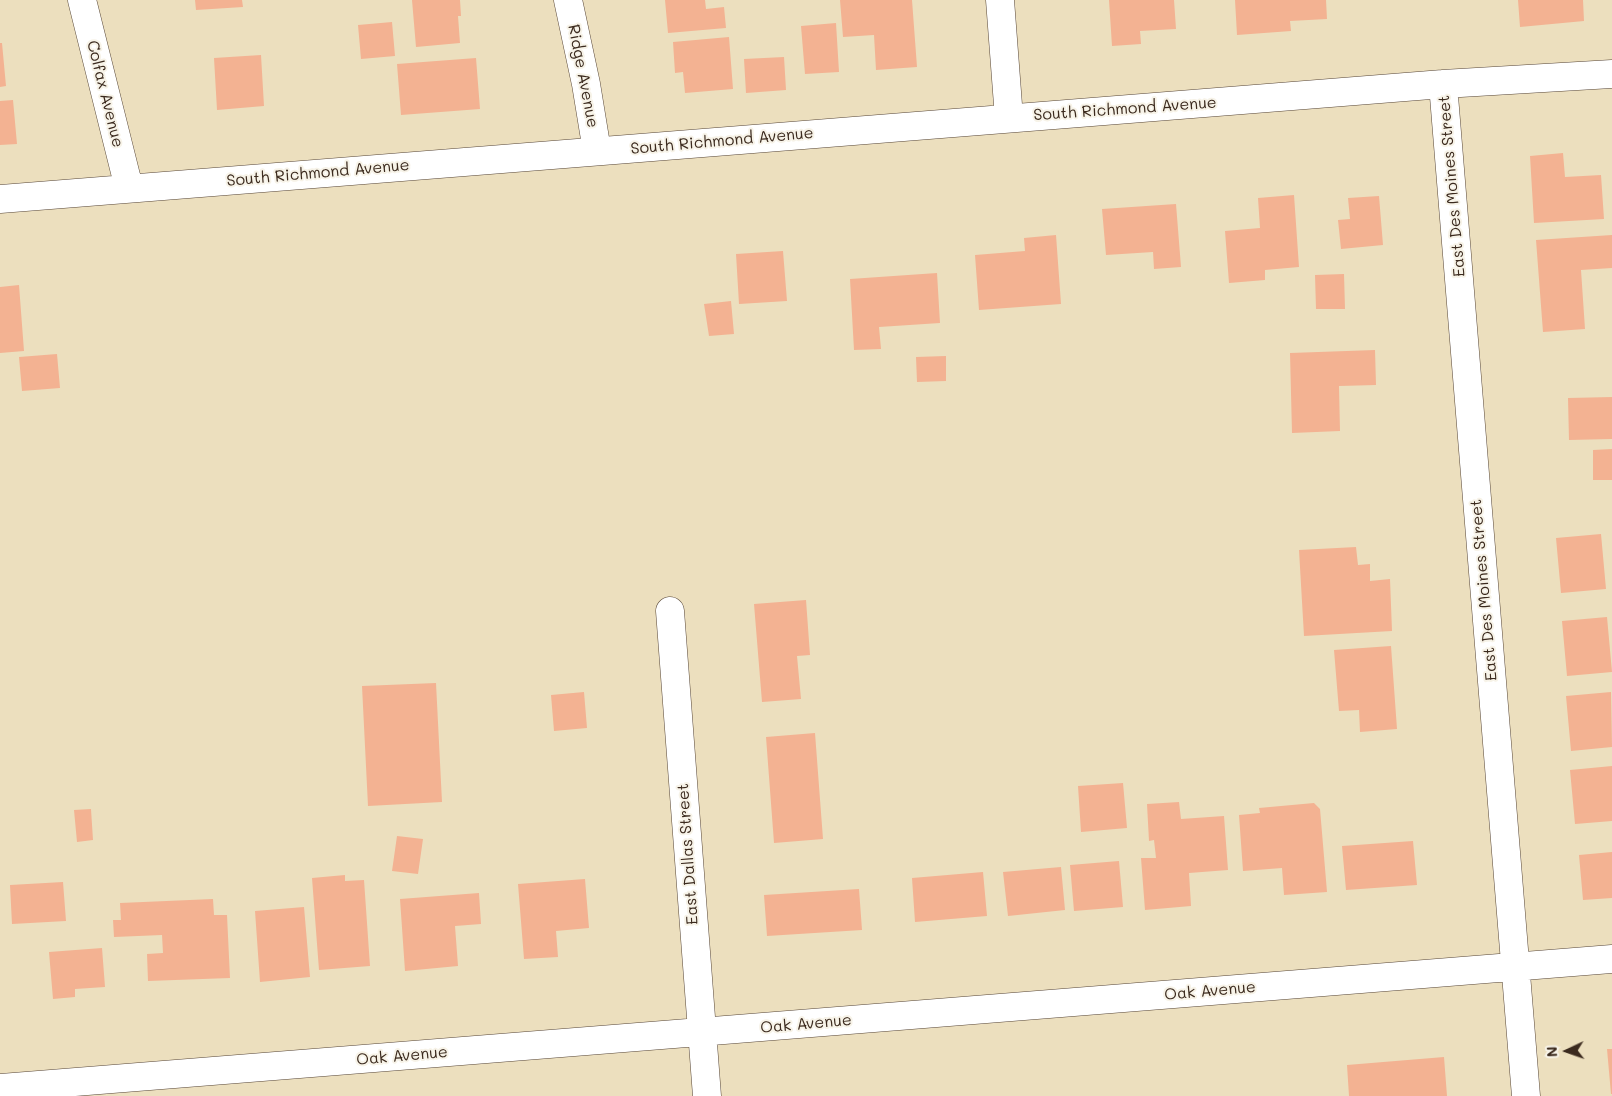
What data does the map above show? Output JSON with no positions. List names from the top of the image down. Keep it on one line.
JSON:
{"streets":{"street":["Ridge Avenue","Colfax Avenue","South Richmond Avenue","East Des Moines Street","East Dallas Street","Oak Avenue"]},"crossings":[["Ridge Avenue","South Richmond Avenue"],["Colfax Avenue","South Richmond Avenue"],["South Richmond Avenue","East Des Moines Street"],["East Des Moines Street","Oak Avenue"],["East Dallas Street","Oak Avenue"]],"north":"left"}
